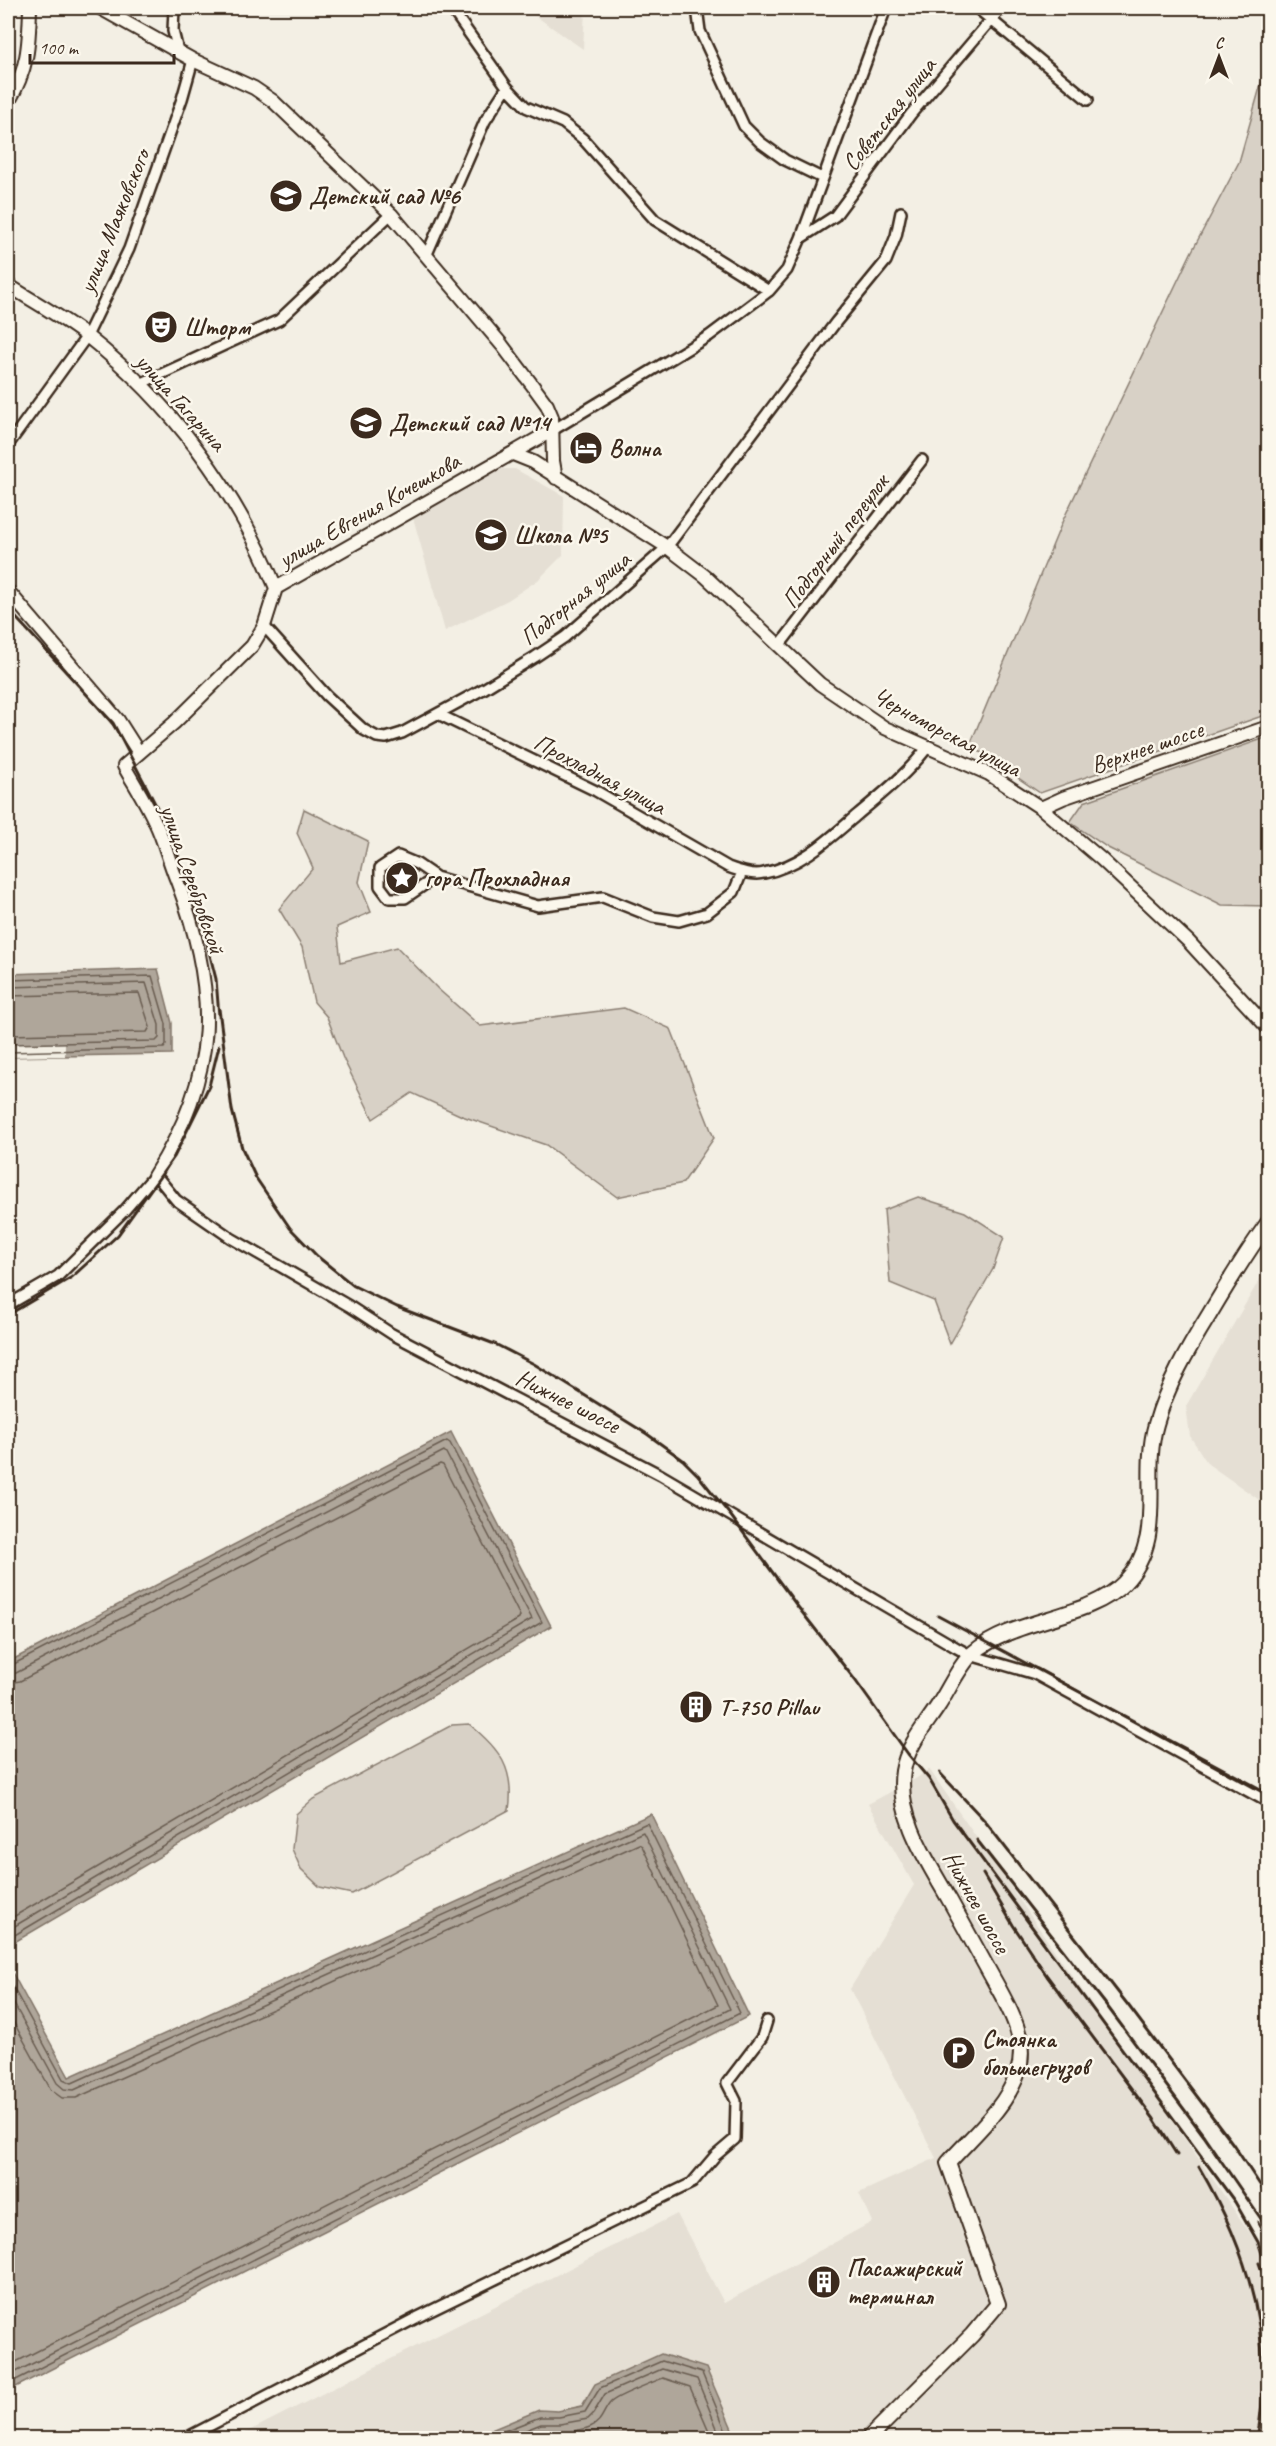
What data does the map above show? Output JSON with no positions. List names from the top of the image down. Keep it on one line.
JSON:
{"streets":{"main road":["Нижнее шоссе"],"street":["Советская улица","улица Маяковского","улица Гагарина","улица Евгения Кочешкова","Подгорный переулок","Подгорная улица","Черноморская улица","Верхнее шоссе","Прохладная улица","улица Серебровской"]},"crossings":[["Советская улица","улица Евгения Кочешкова"],["улица Маяковского","улица Гагарина"],["улица Гагарина","улица Евгения Кочешкова"],["улица Евгения Кочешкова","Подгорная улица"],["улица Евгения Кочешкова","Черноморская улица"],["улица Евгения Кочешкова","улица Серебровской"],["Подгорный переулок","Черноморская улица"],["Подгорная улица","Черноморская улица"],["Подгорная улица","Прохладная улица"],["Черноморская улица","Верхнее шоссе"],["улица Серебровской","Нижнее шоссе"]],"places":{"school or university":["Детский сад №6","Детский сад №14","Школа №5"],"theatre":["Шторм"],"hotel":["Волна"],"place":["гора Прохладная"],"building":["T-750 Pillau","Пасажирский терминал"],"parking":["Стоянка большегрузов"]},"scale_bar":"100 m","north":"top"}
